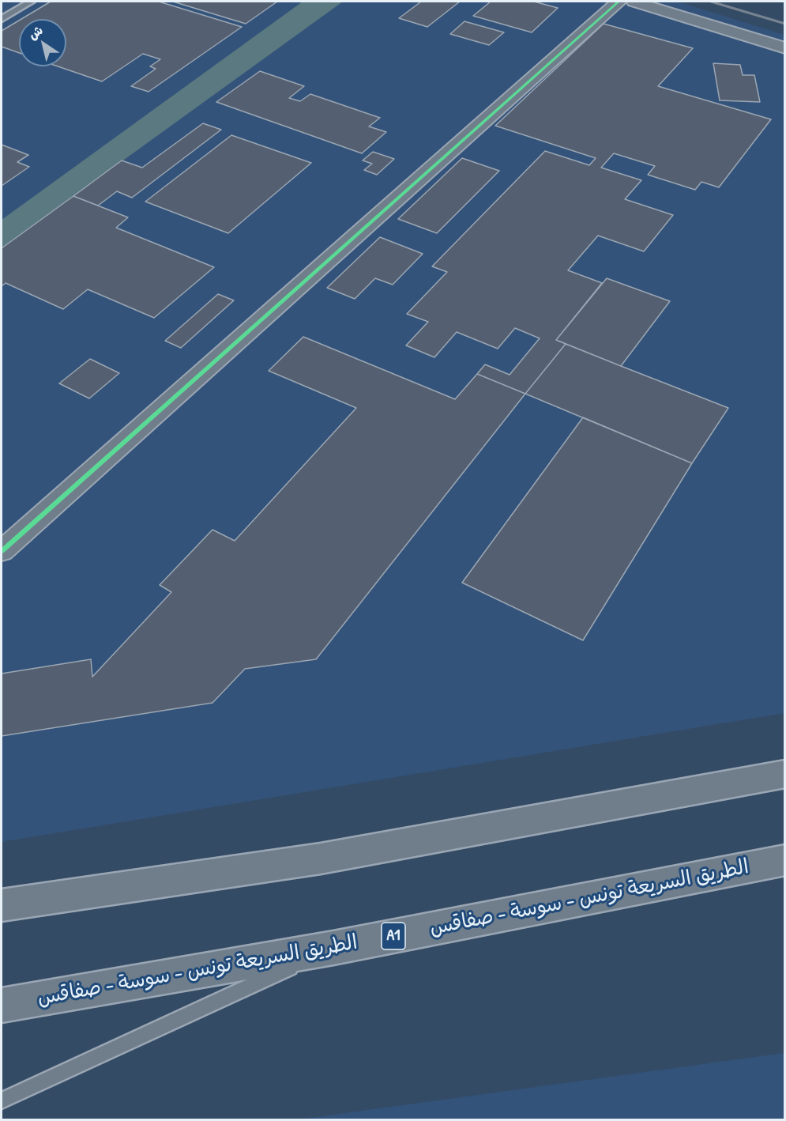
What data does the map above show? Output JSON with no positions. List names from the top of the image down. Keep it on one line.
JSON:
{"streets":{"highway":["الطريق السريعة تونس - سوسة - صفاقس","A1"]},"north":"top left"}
